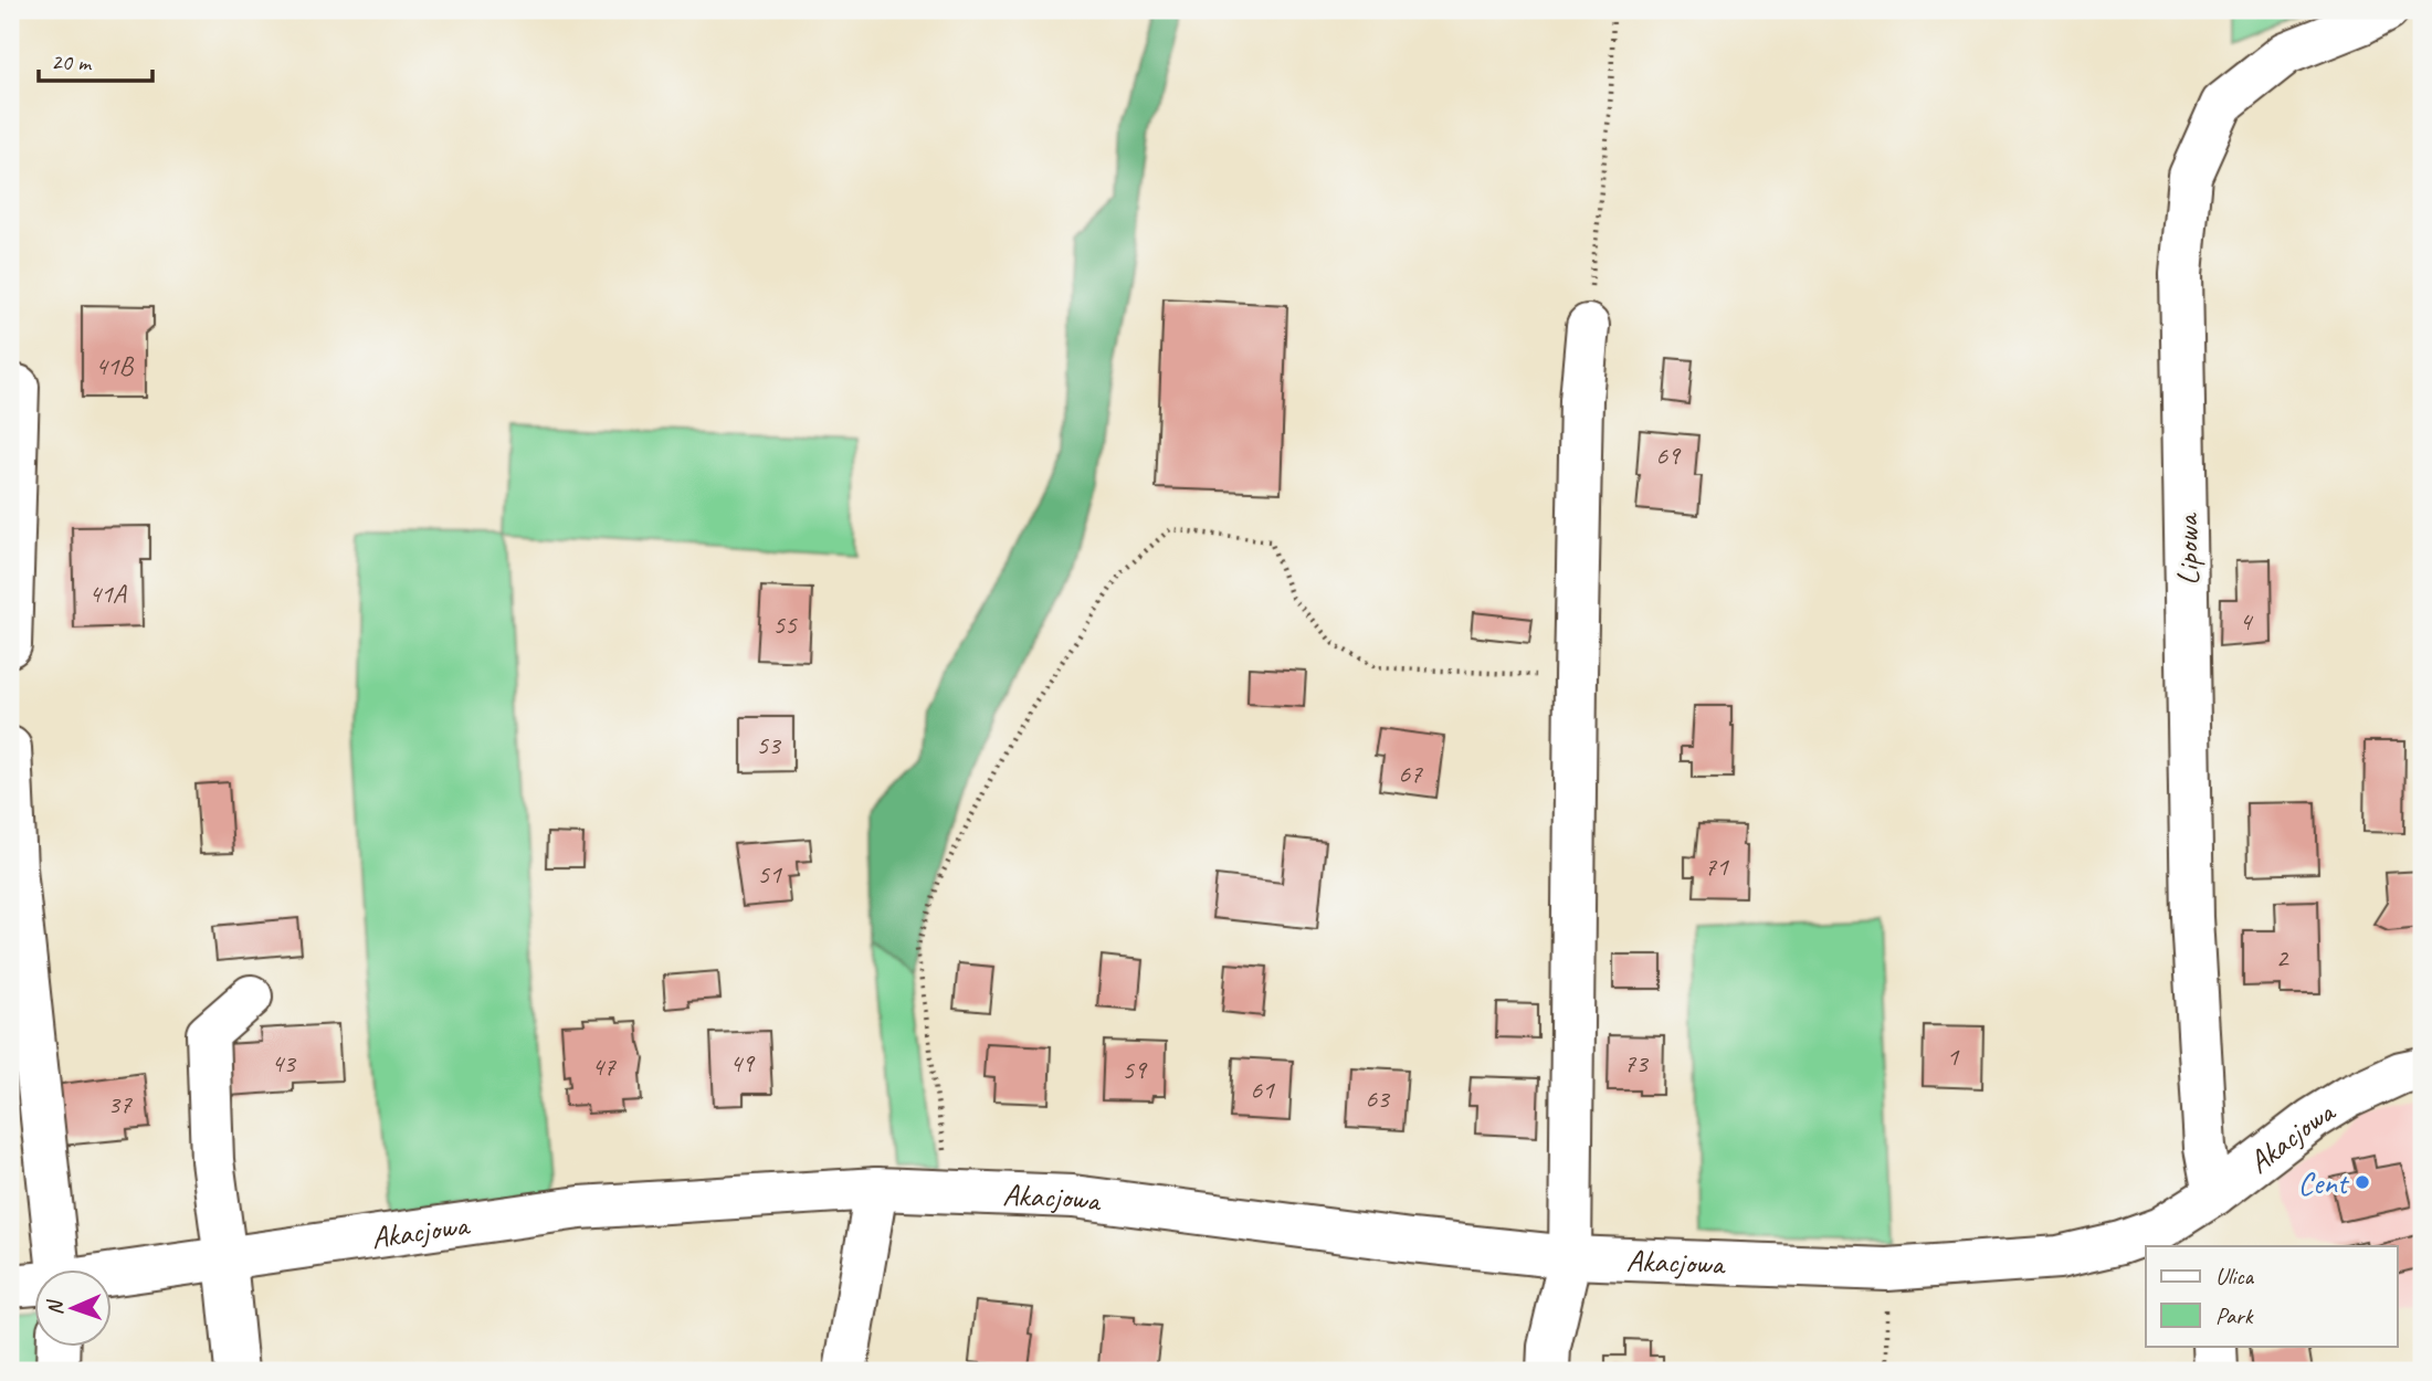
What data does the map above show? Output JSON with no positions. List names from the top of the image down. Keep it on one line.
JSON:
{"streets":{"street":["Lipowa","Akacjowa"]},"crossings":[["Lipowa","Akacjowa"]],"places":["Cent"],"house_numbers":["41B","69","41A","4","55","53","67","71","51","2","1","43","49","73","47","59","61","63","37"],"legend":["Ulica","Park"],"scale_bar":"20 m","north":"left"}
